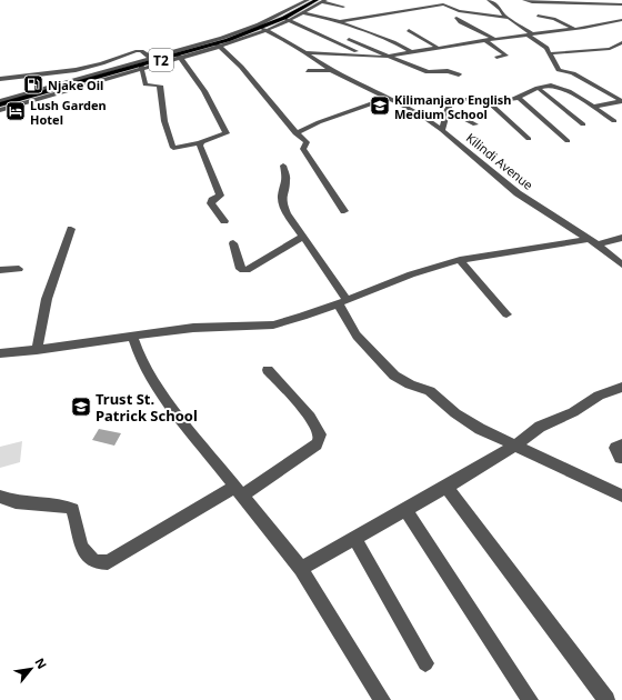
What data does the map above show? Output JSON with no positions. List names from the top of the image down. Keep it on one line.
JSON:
{"streets":{"highway":["T2"],"street":["Kilindi Avenue"]},"crossings":[["T2","Kilindi Avenue"]],"places":{"fuel station":["Njake Oil"],"school or university":["Kilimanjaro English Medium School","Trust St. Patrick School"],"hotel":["Lush Garden Hotel"]},"north":"top right"}
